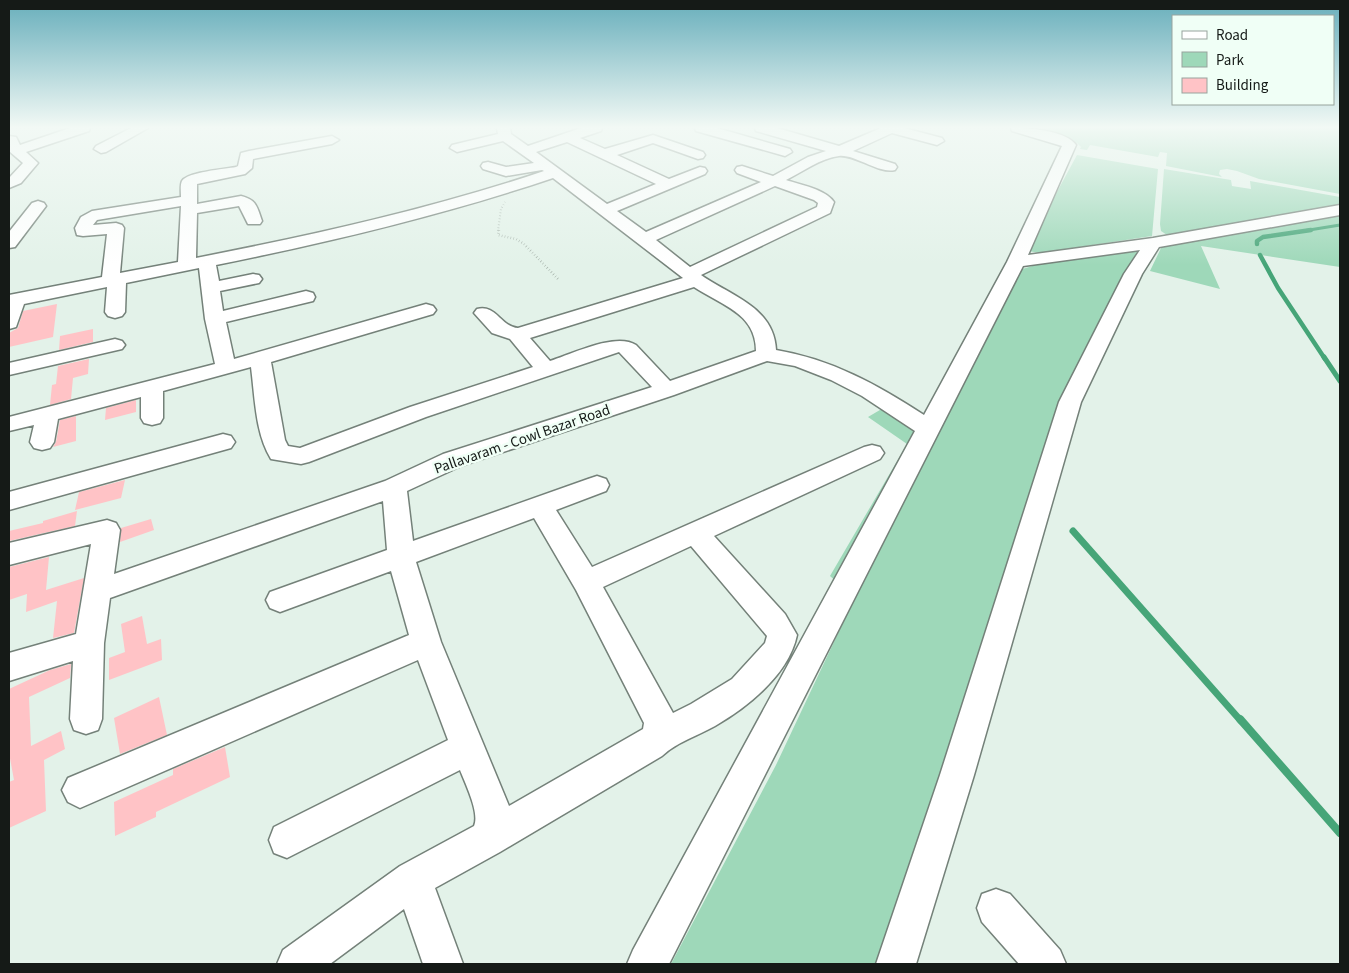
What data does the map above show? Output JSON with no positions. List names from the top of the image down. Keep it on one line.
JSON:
{"streets":{"street":["Pallavaram - Cowl Bazar Road"]},"legend":["Road","Park","Building"]}
